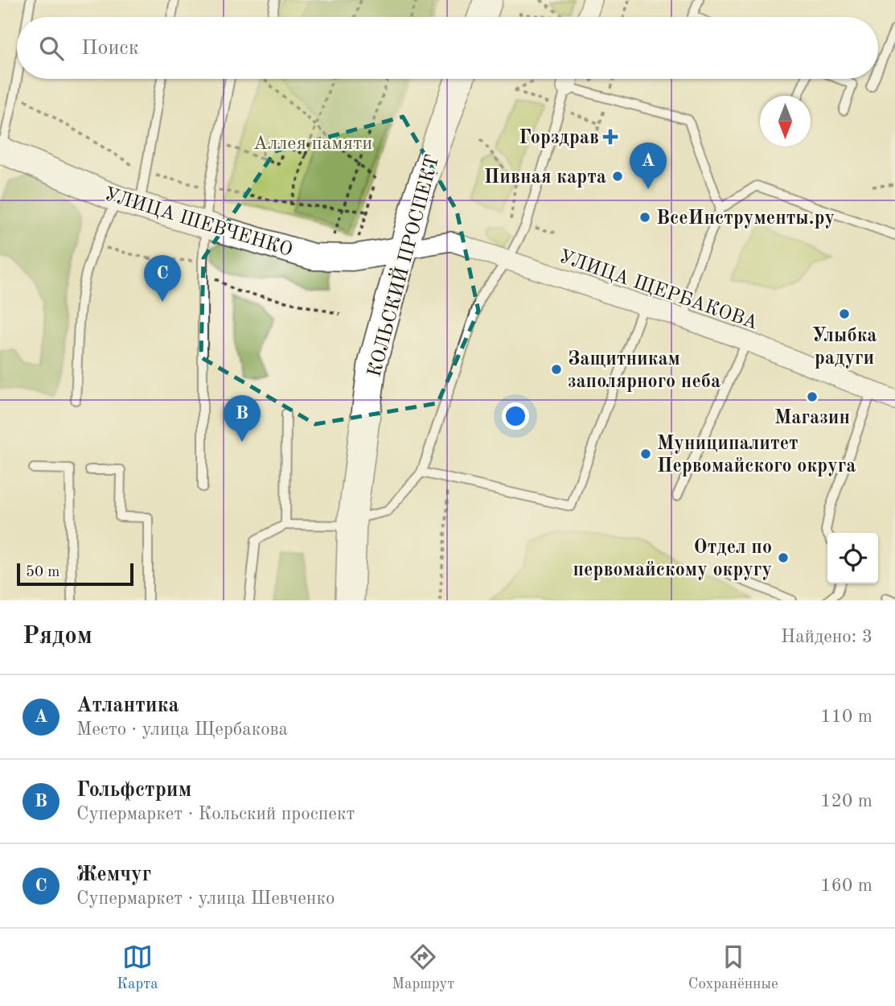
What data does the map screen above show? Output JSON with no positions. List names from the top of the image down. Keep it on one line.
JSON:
{"streets":{"main road":["УЛИЦА ШЕВЧЕНКО","КОЛЬСКИЙ ПРОСПЕКТ"],"street":["УЛИЦА ЩЕРБАКОВА"]},"crossings":[["УЛИЦА ШЕВЧЕНКО","КОЛЬСКИЙ ПРОСПЕКТ"],["УЛИЦА ШЕВЧЕНКО","УЛИЦА ЩЕРБАКОВА"],["КОЛЬСКИЙ ПРОСПЕКТ","УЛИЦА ЩЕРБАКОВА"]],"parks":["Аллея памяти"],"places":{"health":["Горздрав"],"other":["Пивная карта","ВсеИнструменты.ру","Улыбка радуги","Защитникам заполярного неба","Магазин","Муниципалитет Первомайского округа","Отдел по первомайскому округу"]},"scale_bar":"50 m","north":"bottom","page":{"search":"Поиск","pins":["A","C","B"],"scale":"50 m","heading":["Рядом","Найдено: 3"],"list":[{"mark":"A","name":"Атлантика","note":"Место · улица Щербакова","value":"110 m"},{"mark":"B","name":"Гольфстрим","note":"Супермаркет · Кольский проспект","value":"120 m"},{"mark":"C","name":"Жемчуг","note":"Супермаркет · улица Шевченко","value":"160 m"}],"nav":["Карта","Маршрут","Сохранённые"]}}
